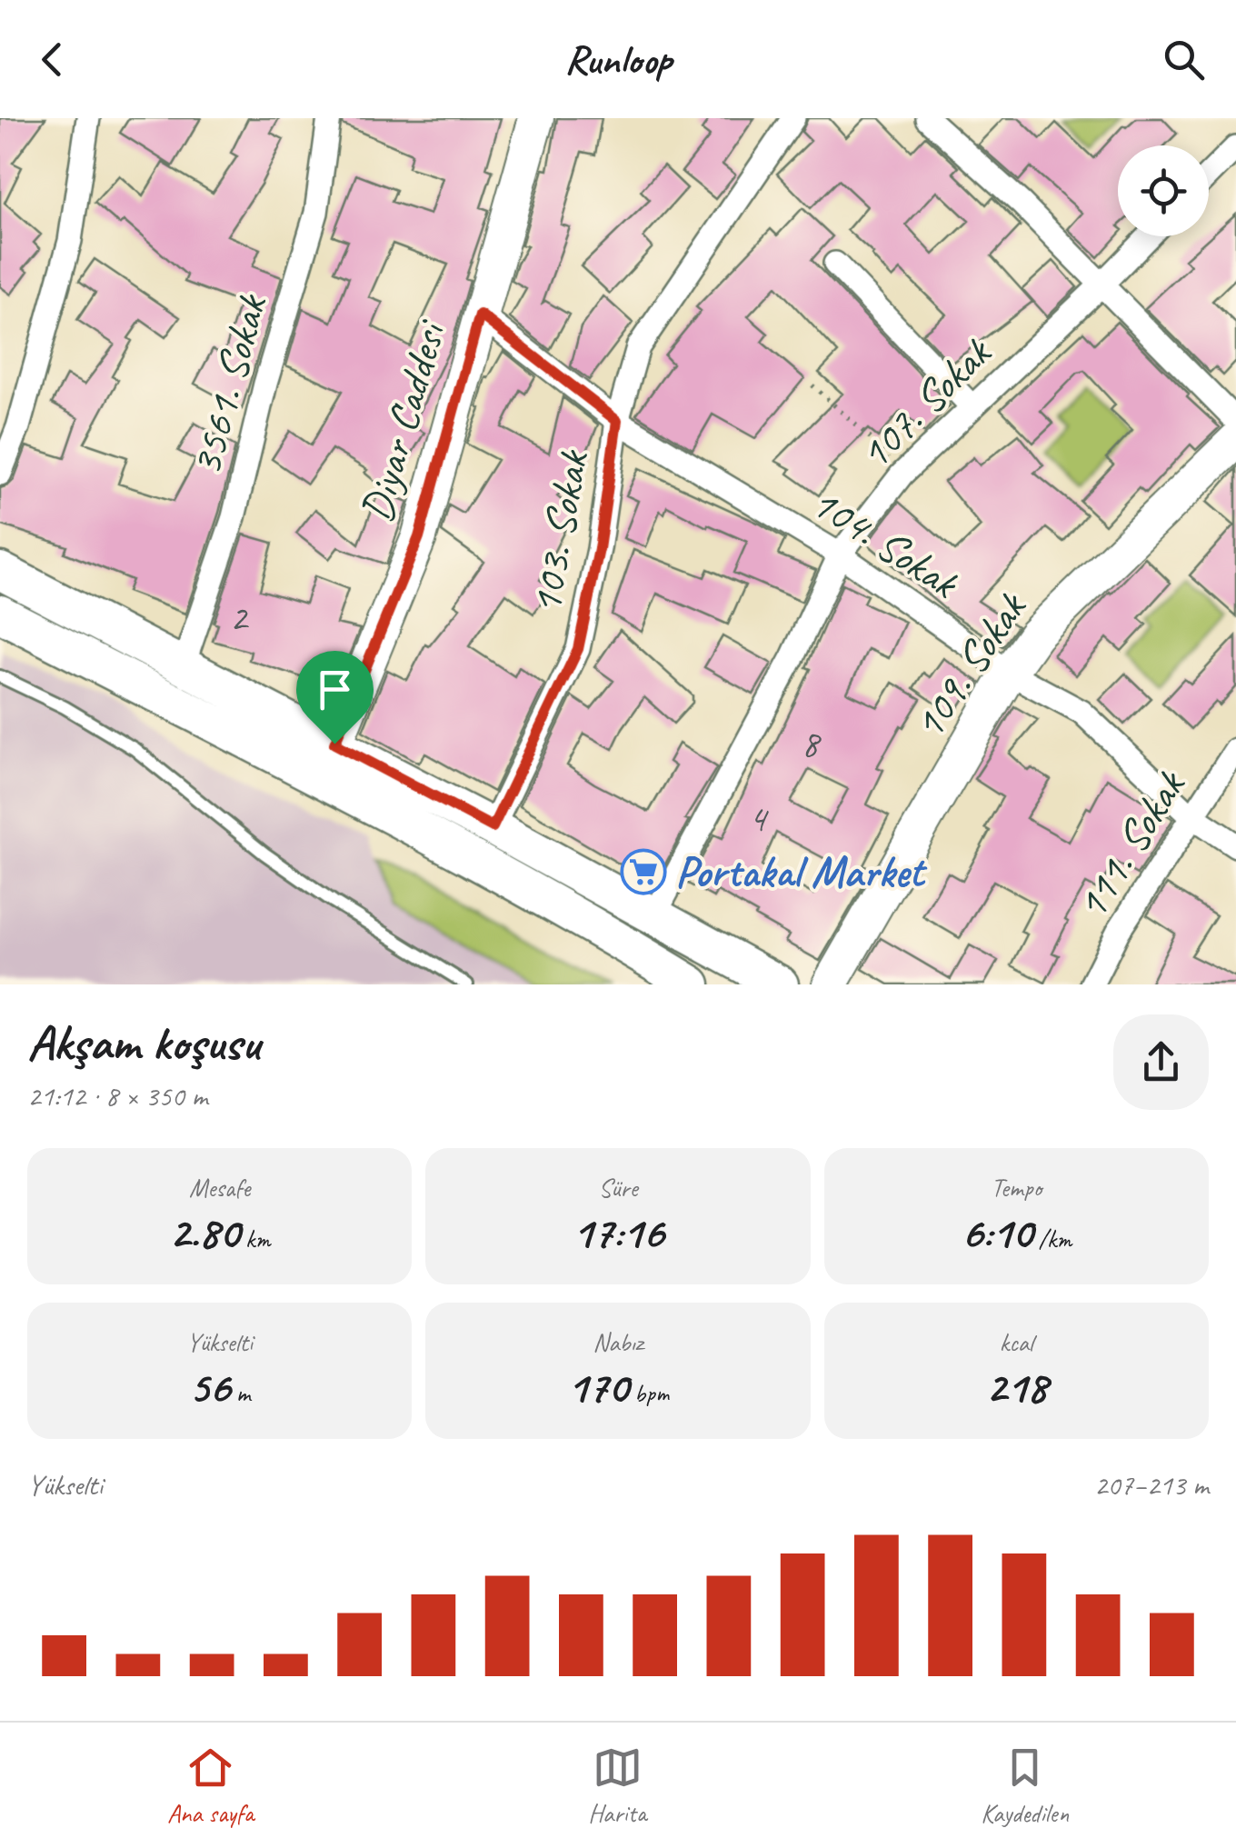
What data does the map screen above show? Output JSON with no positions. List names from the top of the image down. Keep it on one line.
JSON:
{"streets":{"street":["3561. Sokak","107. Sokak","Diyar Caddesi","103. Sokak","104. Sokak","109. Sokak","111. Sokak"]},"crossings":[["107. Sokak","104. Sokak"],["Diyar Caddesi","104. Sokak"],["103. Sokak","104. Sokak"],["104. Sokak","109. Sokak"],["104. Sokak","111. Sokak"]],"places":{"supermarket":["Portakal Market"]},"house_numbers":["2","8","4"],"page":{"header":"Runloop","heading":["Akşam koşusu","21:12 · 8 × 350 m"],"stats":[["Mesafe","2.80 km"],["Süre","17:16"],["Tempo","6:10 /km"],["Yükselti","56 m"],["Nabız","170 bpm"],["kcal","218"]],"chart":["Yükselti","207–213 m"],"tabs":["Ana sayfa","Harita","Kaydedilen"]}}
